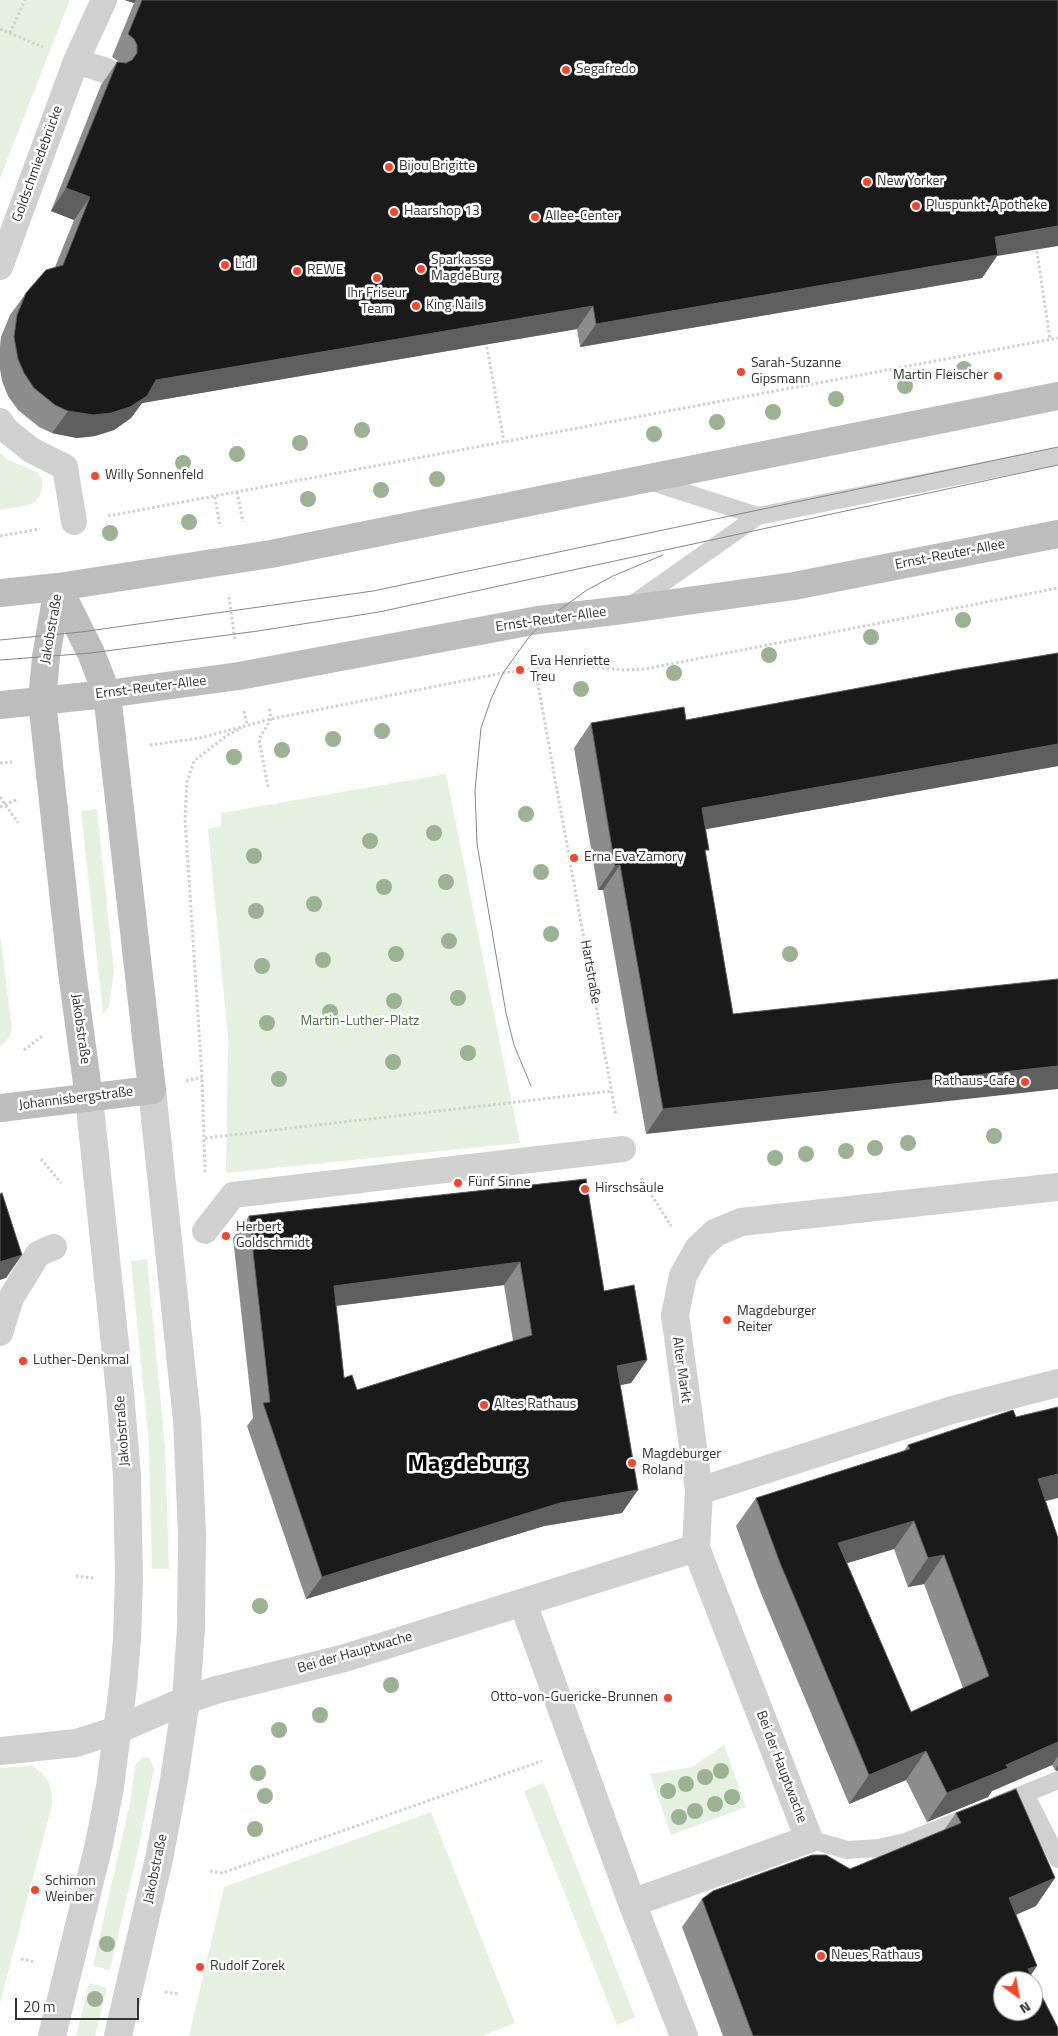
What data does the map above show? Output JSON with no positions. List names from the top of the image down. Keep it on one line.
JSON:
{"streets":{"main road":["Ernst-Reuter-Allee","Jakobstraße","Johannisbergstraße"],"street":["Goldschmiedebrücke","Alter Markt","Bei der Hauptwache"],"path":["Hartstraße"]},"crossings":[["Ernst-Reuter-Allee","Jakobstraße"],["Jakobstraße","Johannisbergstraße"],["Jakobstraße","Bei der Hauptwache"],["Hartstraße","Alter Markt"],["Alter Markt","Bei der Hauptwache"]],"districts":["Magdeburg"],"parks":["Martin-Luther-Platz"],"places":["Segafredo","Bijou Brigitte","New Yorker","Pluspunkt-Apotheke","Haarshop 13","Allee-Center","Lidl","Sparkasse MagdeBurg","REWE","Ihr Friseur Team","King Nails","Sarah-Suzanne Gipsmann","Martin Fleischer","Willy Sonnenfeld","Eva Henriette Treu","Erna Eva Zamory","Rathaus-Cafe","Fünf Sinne","Hirschsäule","Herbert Goldschmidt","Magdeburger Reiter","Luther-Denkmal","Altes Rathaus","Magdeburger Roland","Otto-von-Guericke-Brunnen","Schimon Weinber","Neues Rathaus","Rudolf Zorek"],"scale_bar":"20 m","north":"bottom right"}
